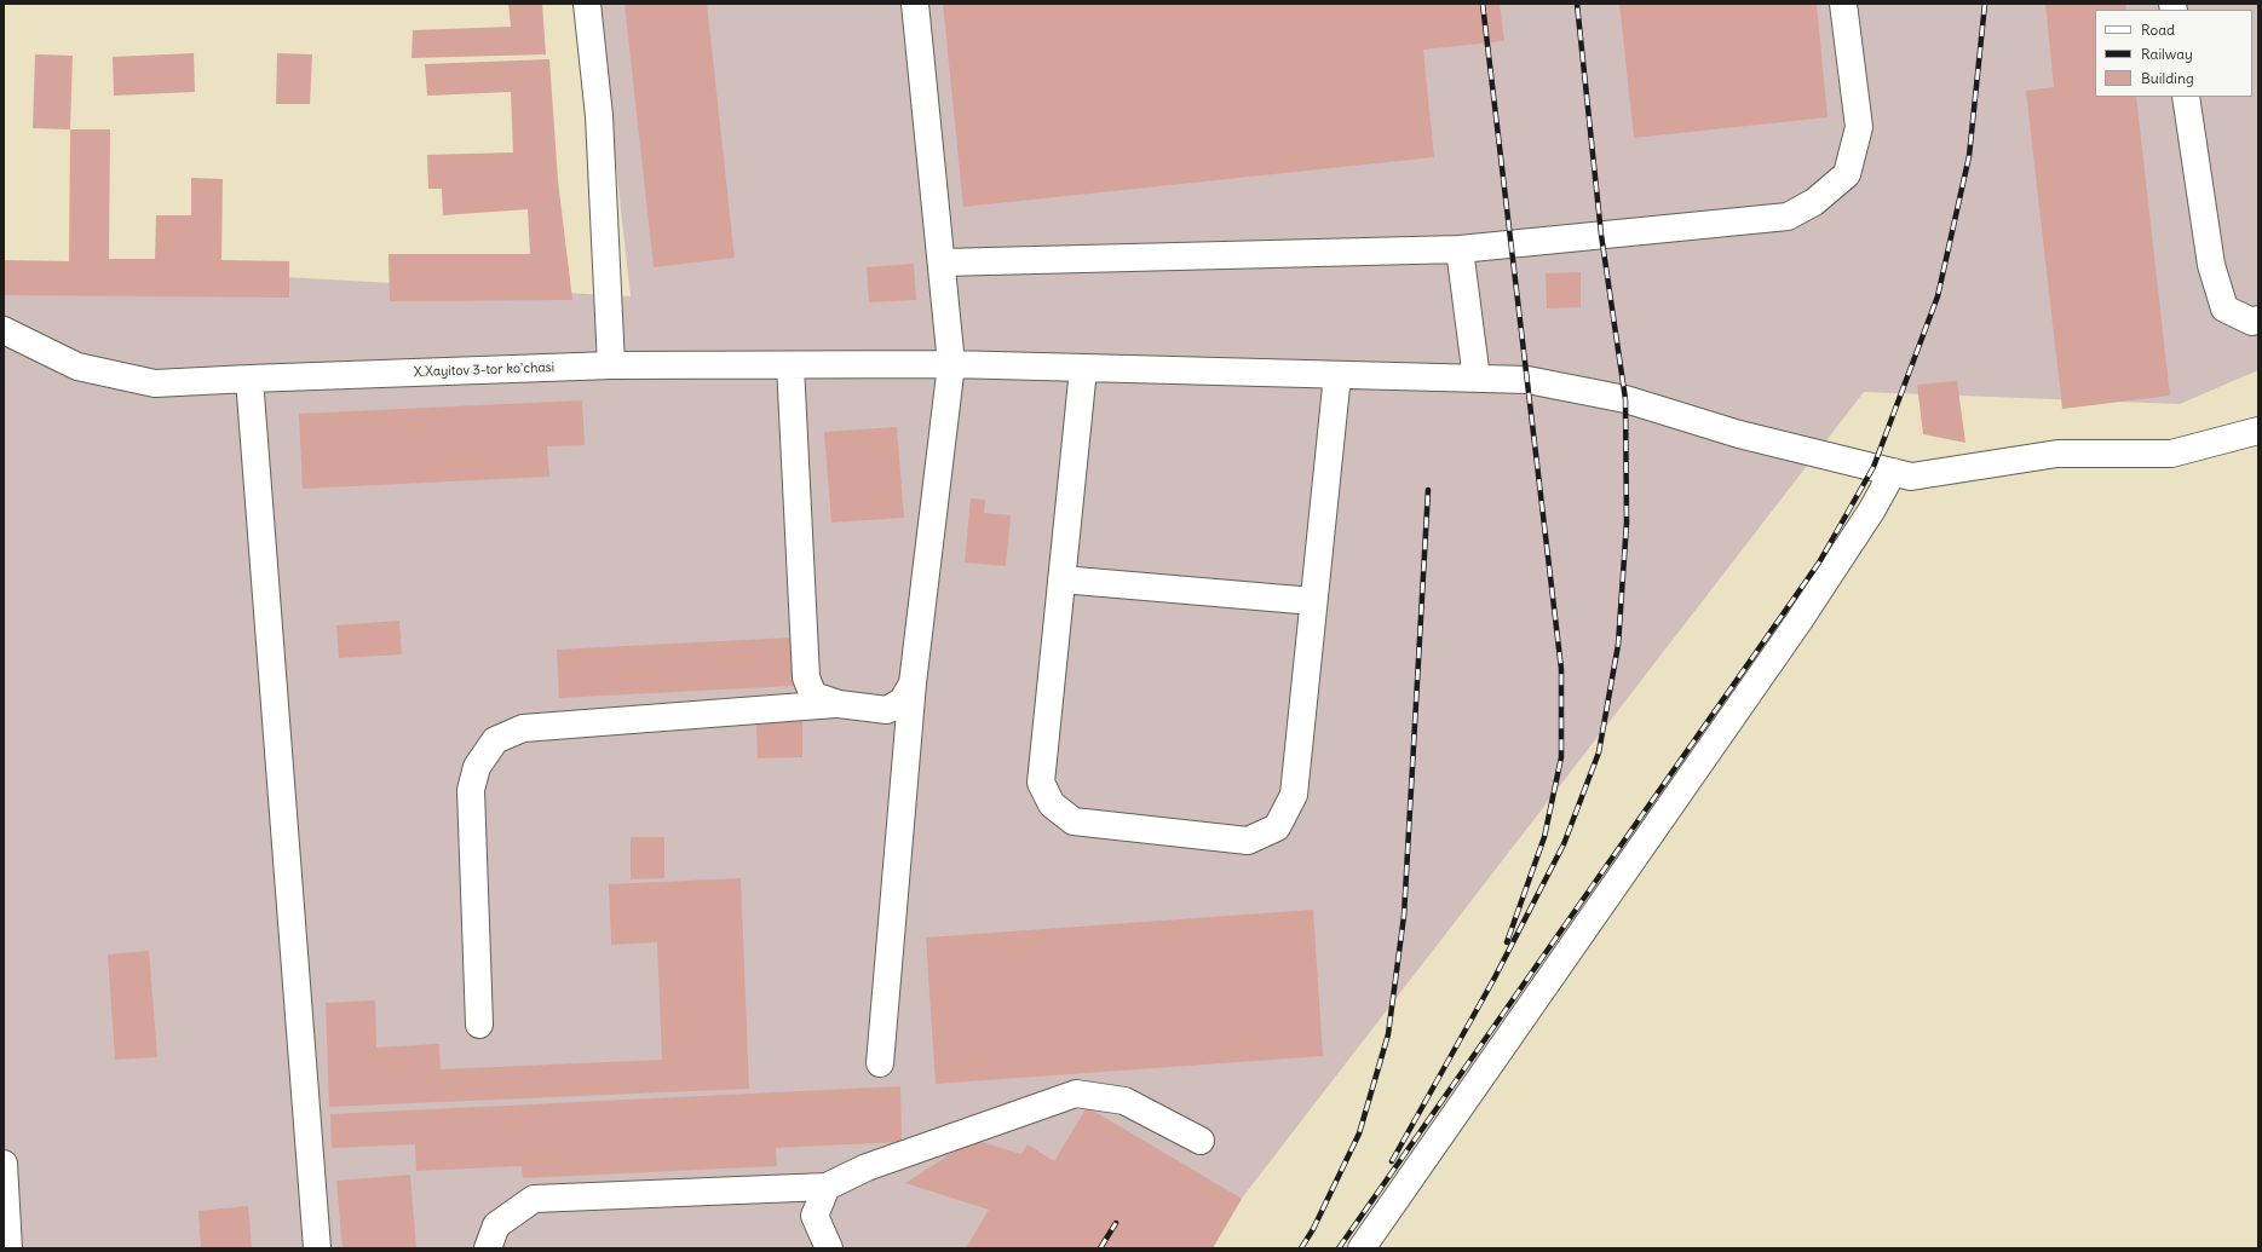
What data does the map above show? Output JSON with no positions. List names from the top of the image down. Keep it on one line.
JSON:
{"streets":{"street":["X.Xayitov 3-tor koʼchasi"]},"legend":["Road","Railway","Building"]}
